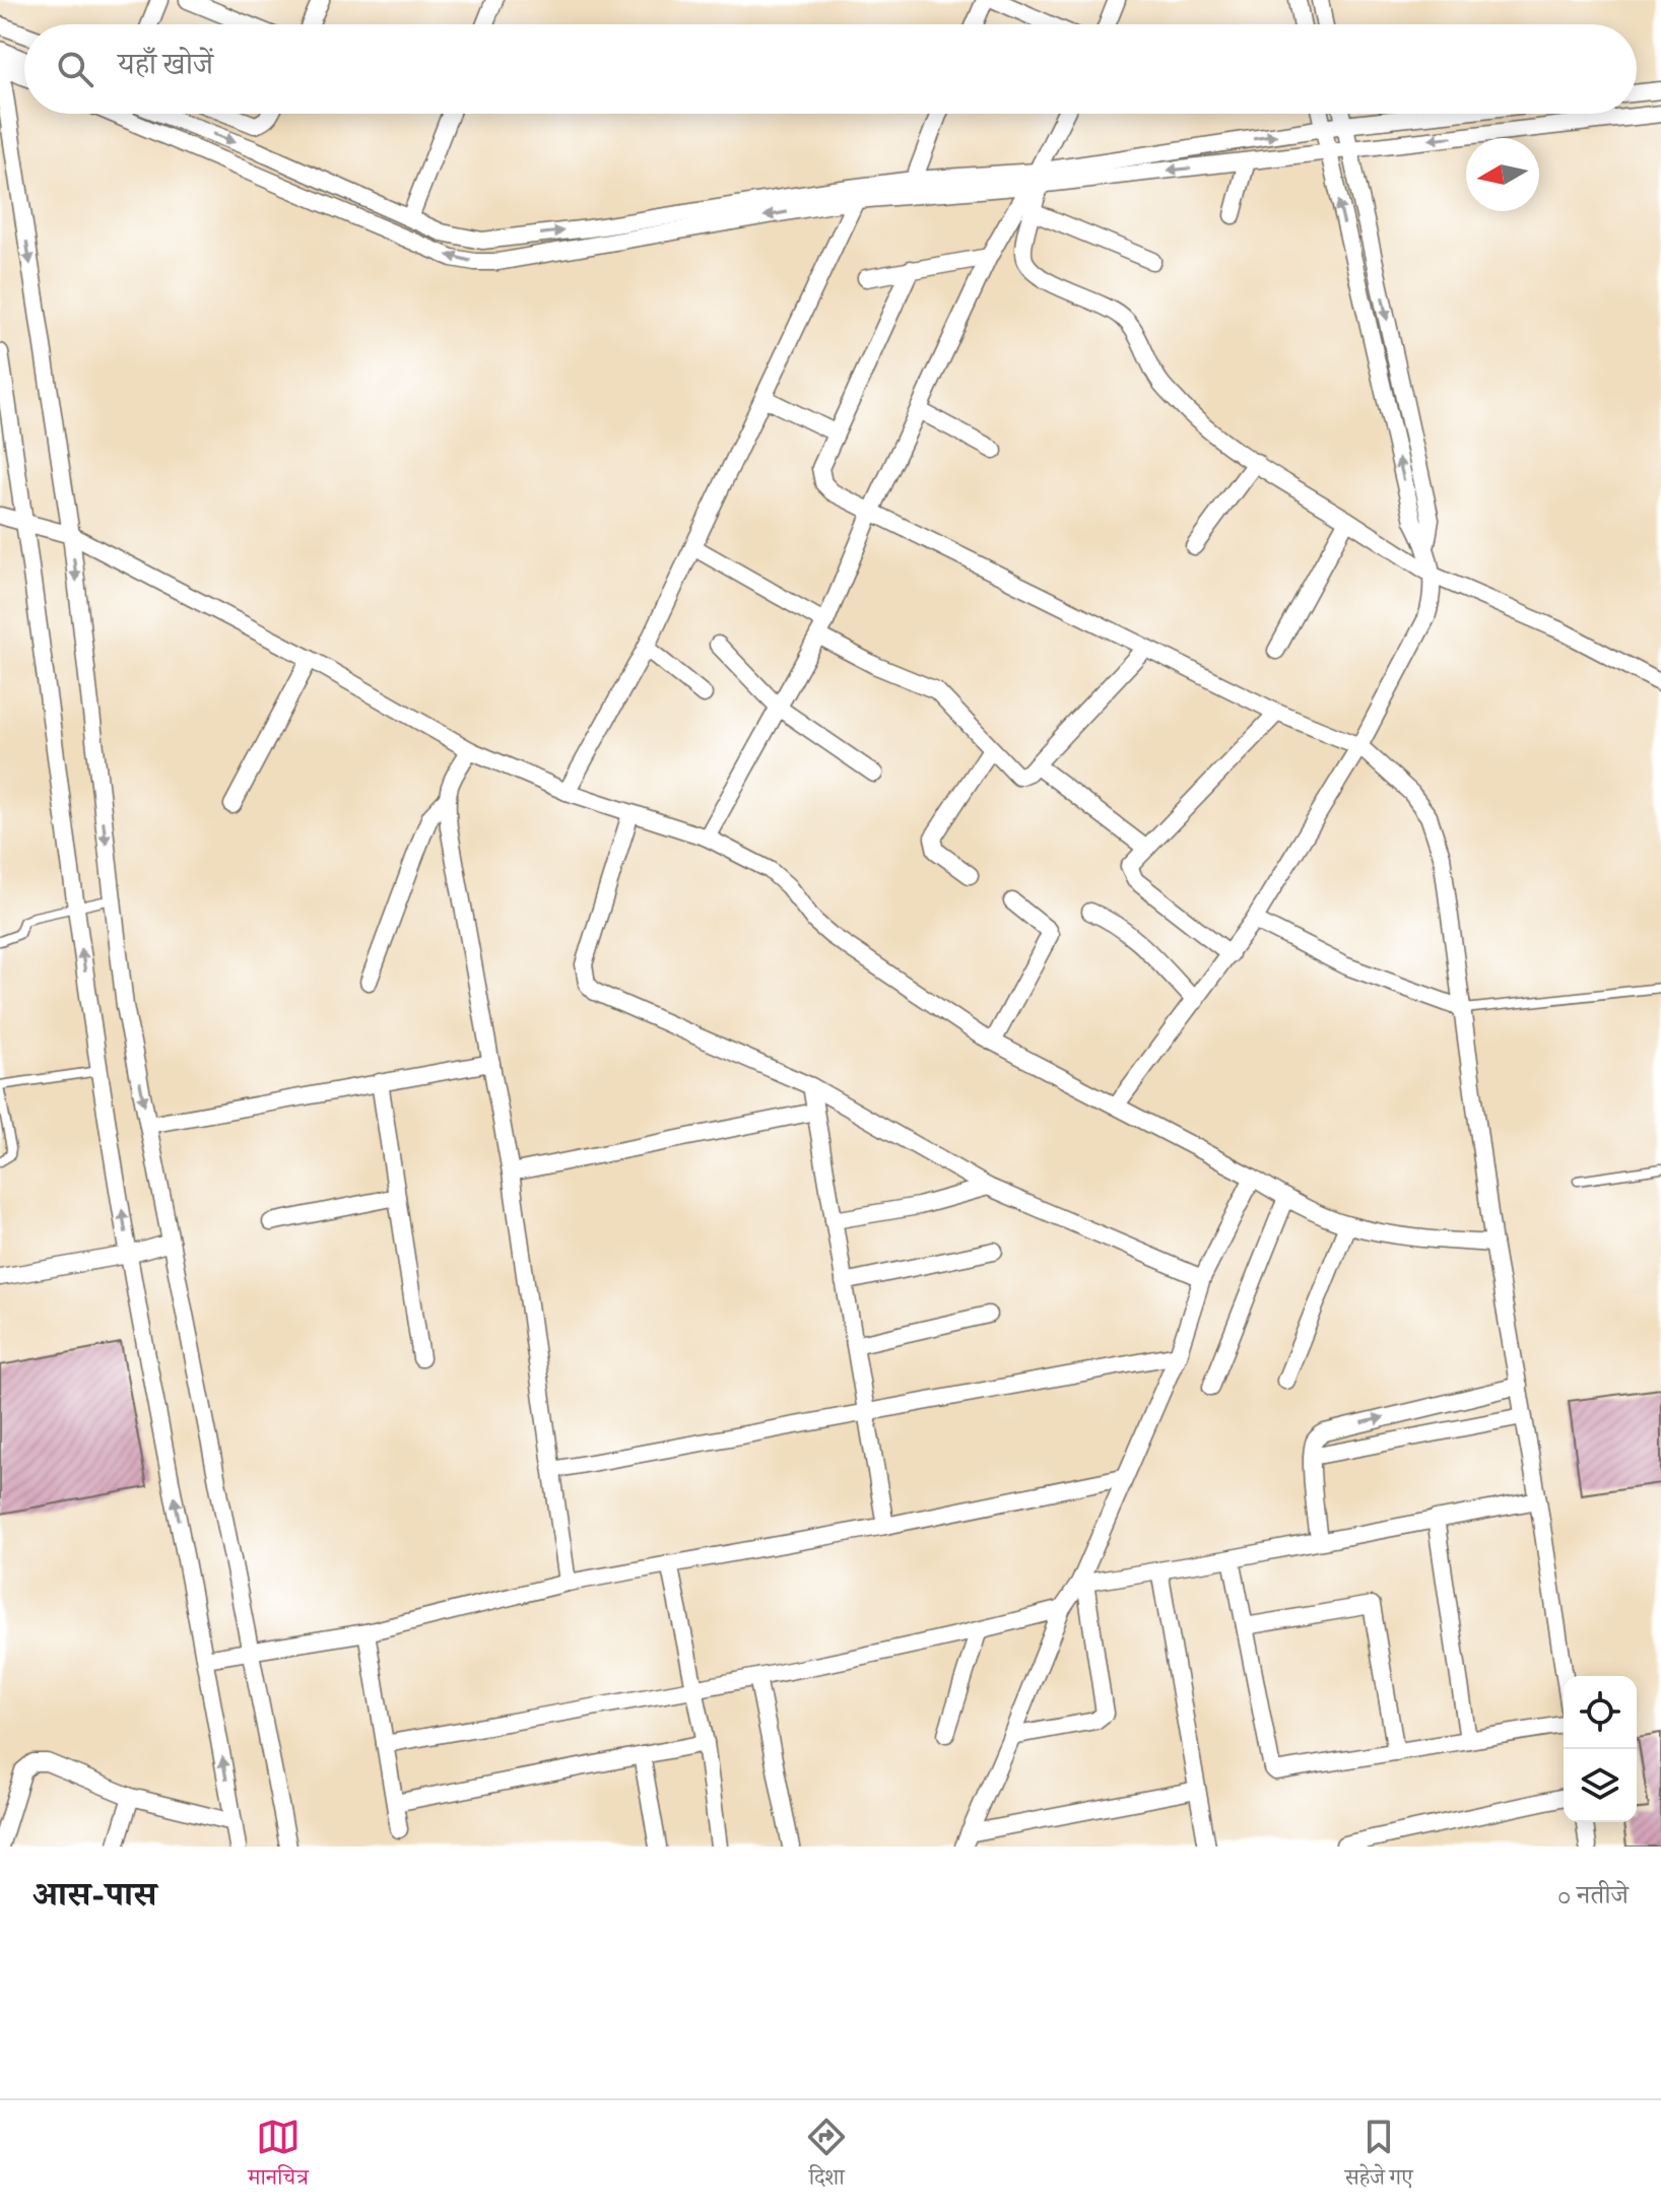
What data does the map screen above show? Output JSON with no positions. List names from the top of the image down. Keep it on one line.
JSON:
{"north":"left","page":{"search":"यहाँ खोजें","heading":["आस-पास","0 नतीजे"],"nav":["मानचित्र","दिशा","सहेजे गए"]}}
